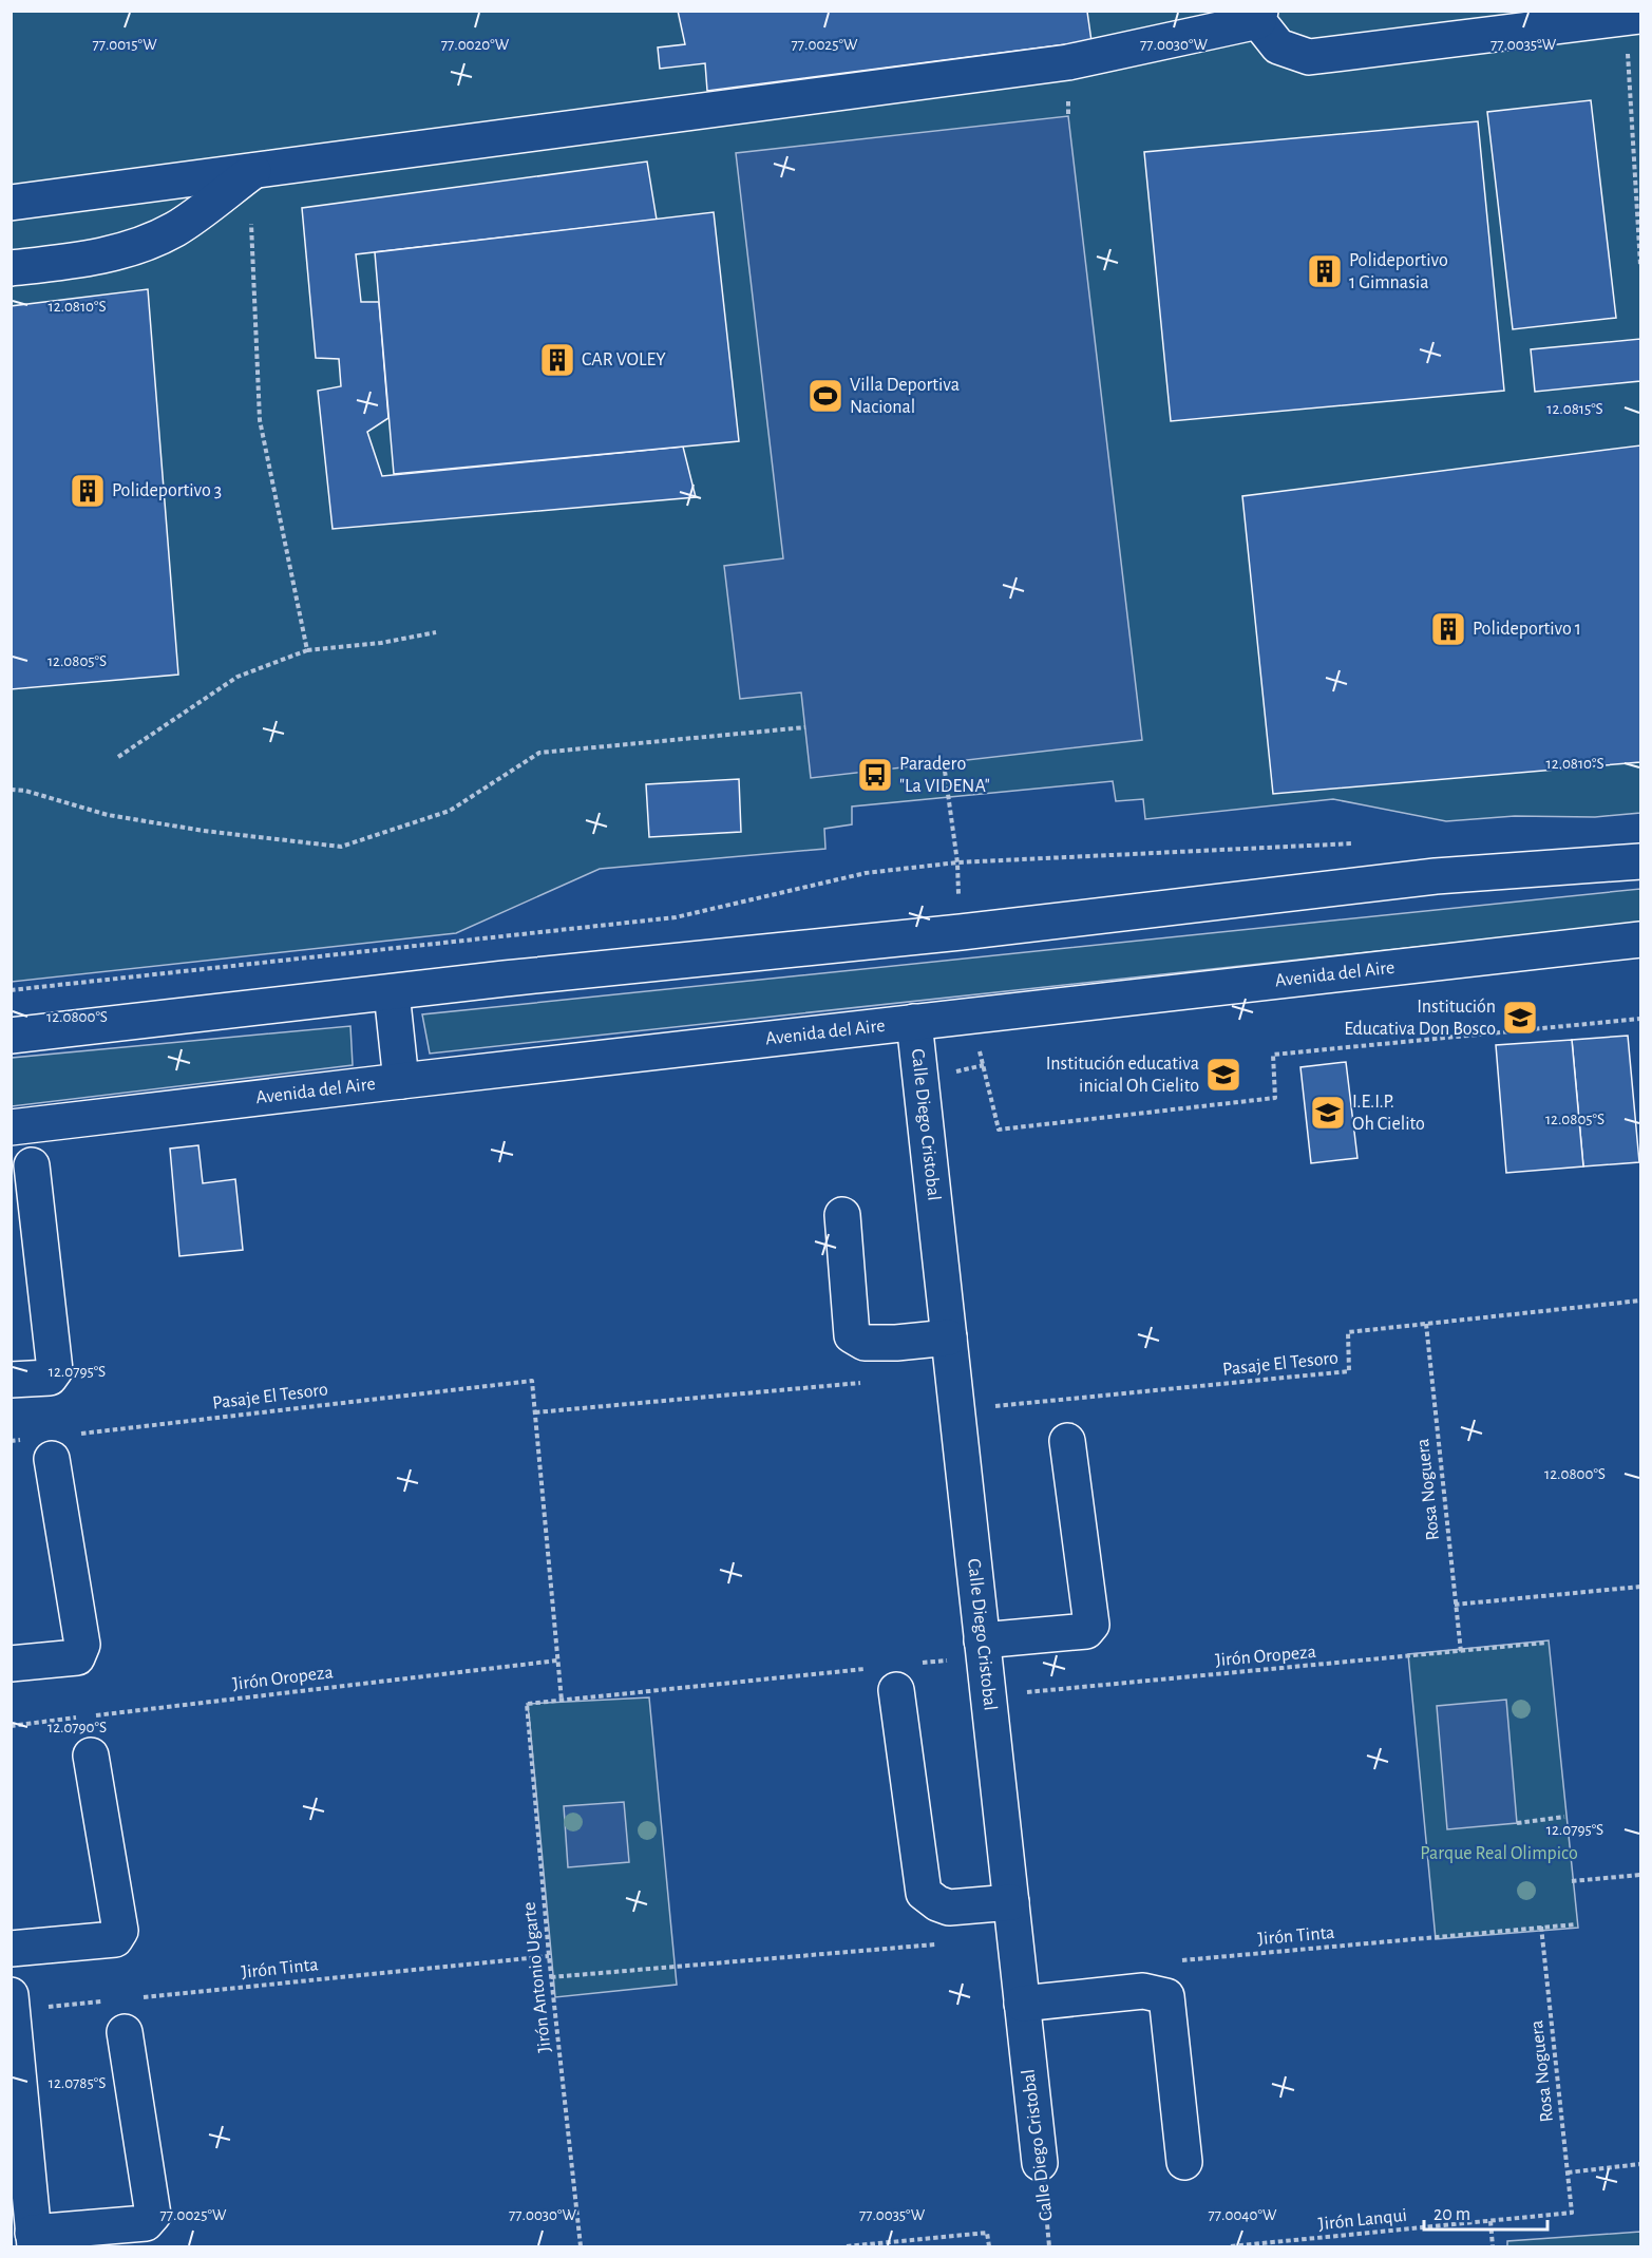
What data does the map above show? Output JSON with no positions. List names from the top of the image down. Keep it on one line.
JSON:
{"streets":{"main road":["Avenida del Aire","Calle Diego Cristobal"],"path":["Pasaje El Tesoro","Rosa Noguera","Jirón Oropeza","Jirón Tinta","Jirón Antonio Ugarte","Jirón Lanqui"]},"crossings":[["Avenida del Aire","Calle Diego Cristobal"],["Calle Diego Cristobal","Pasaje El Tesoro"],["Calle Diego Cristobal","Jirón Oropeza"],["Pasaje El Tesoro","Rosa Noguera"],["Rosa Noguera","Jirón Oropeza"],["Rosa Noguera","Jirón Tinta"],["Rosa Noguera","Jirón Lanqui"],["Jirón Tinta","Jirón Antonio Ugarte"]],"parks":["Parque Real Olimpico"],"places":{"building":["Polideportivo 1 Gimnasia","CAR VOLEY","Polideportivo 3","Polideportivo 1"],"sports":["Villa Deportiva Nacional"],"bus stop":["Paradero \"La VIDENA\""],"school or university":["Institución Educativa Don Bosco","Institución educativa inicial Oh Cielito","I.E.I.P. Oh Cielito"]},"scale_bar":"20 m","coordinates":["77.0015°W","77.0020°W","77.0025°W","77.0030°W","77.0035°W","12.0810°S","12.0815°S","12.0805°S","12.0800°S","12.0795°S","12.0790°S","12.0785°S","77.0040°W"]}
